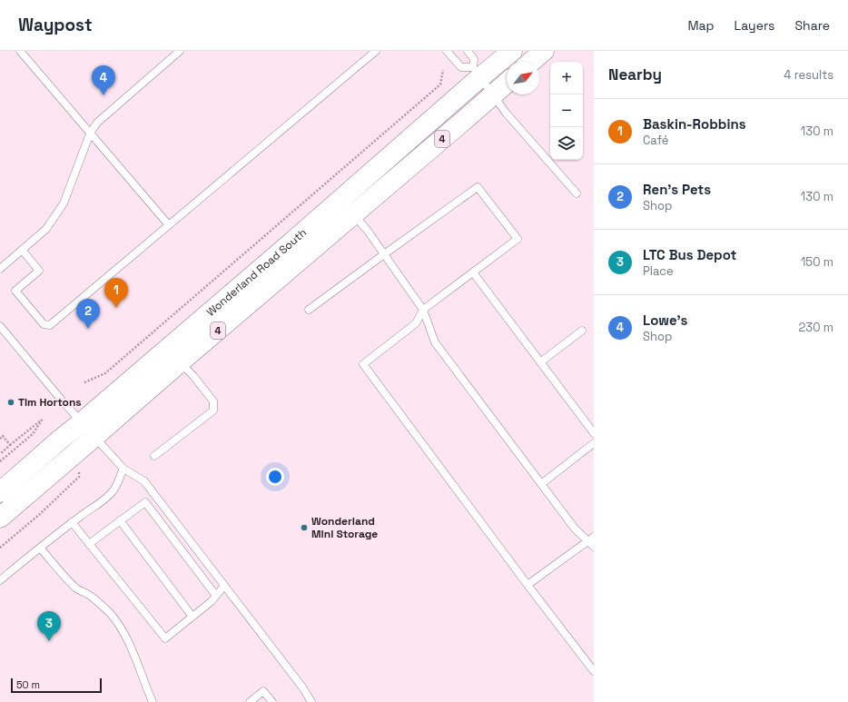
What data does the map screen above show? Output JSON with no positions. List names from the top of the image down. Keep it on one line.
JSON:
{"streets":{"main road":["4","Wonderland Road South"]},"places":["Tim Hortons","Wonderland Mini Storage"],"scale_bar":"50 m","north":"top right","page":{"header":"Waypost","nav":["Map","Layers","Share"],"heading":["Nearby","4 results"],"map_buttons":["+","−"],"pins":["4","1","2","3"],"list":[{"mark":"1","name":"Baskin-Robbins","note":"Café","value":"130 m"},{"mark":"2","name":"Ren's Pets","note":"Shop","value":"130 m"},{"mark":"3","name":"LTC Bus Depot","note":"Place","value":"150 m"},{"mark":"4","name":"Lowe's","note":"Shop","value":"230 m"}],"scale":"50 m"}}
